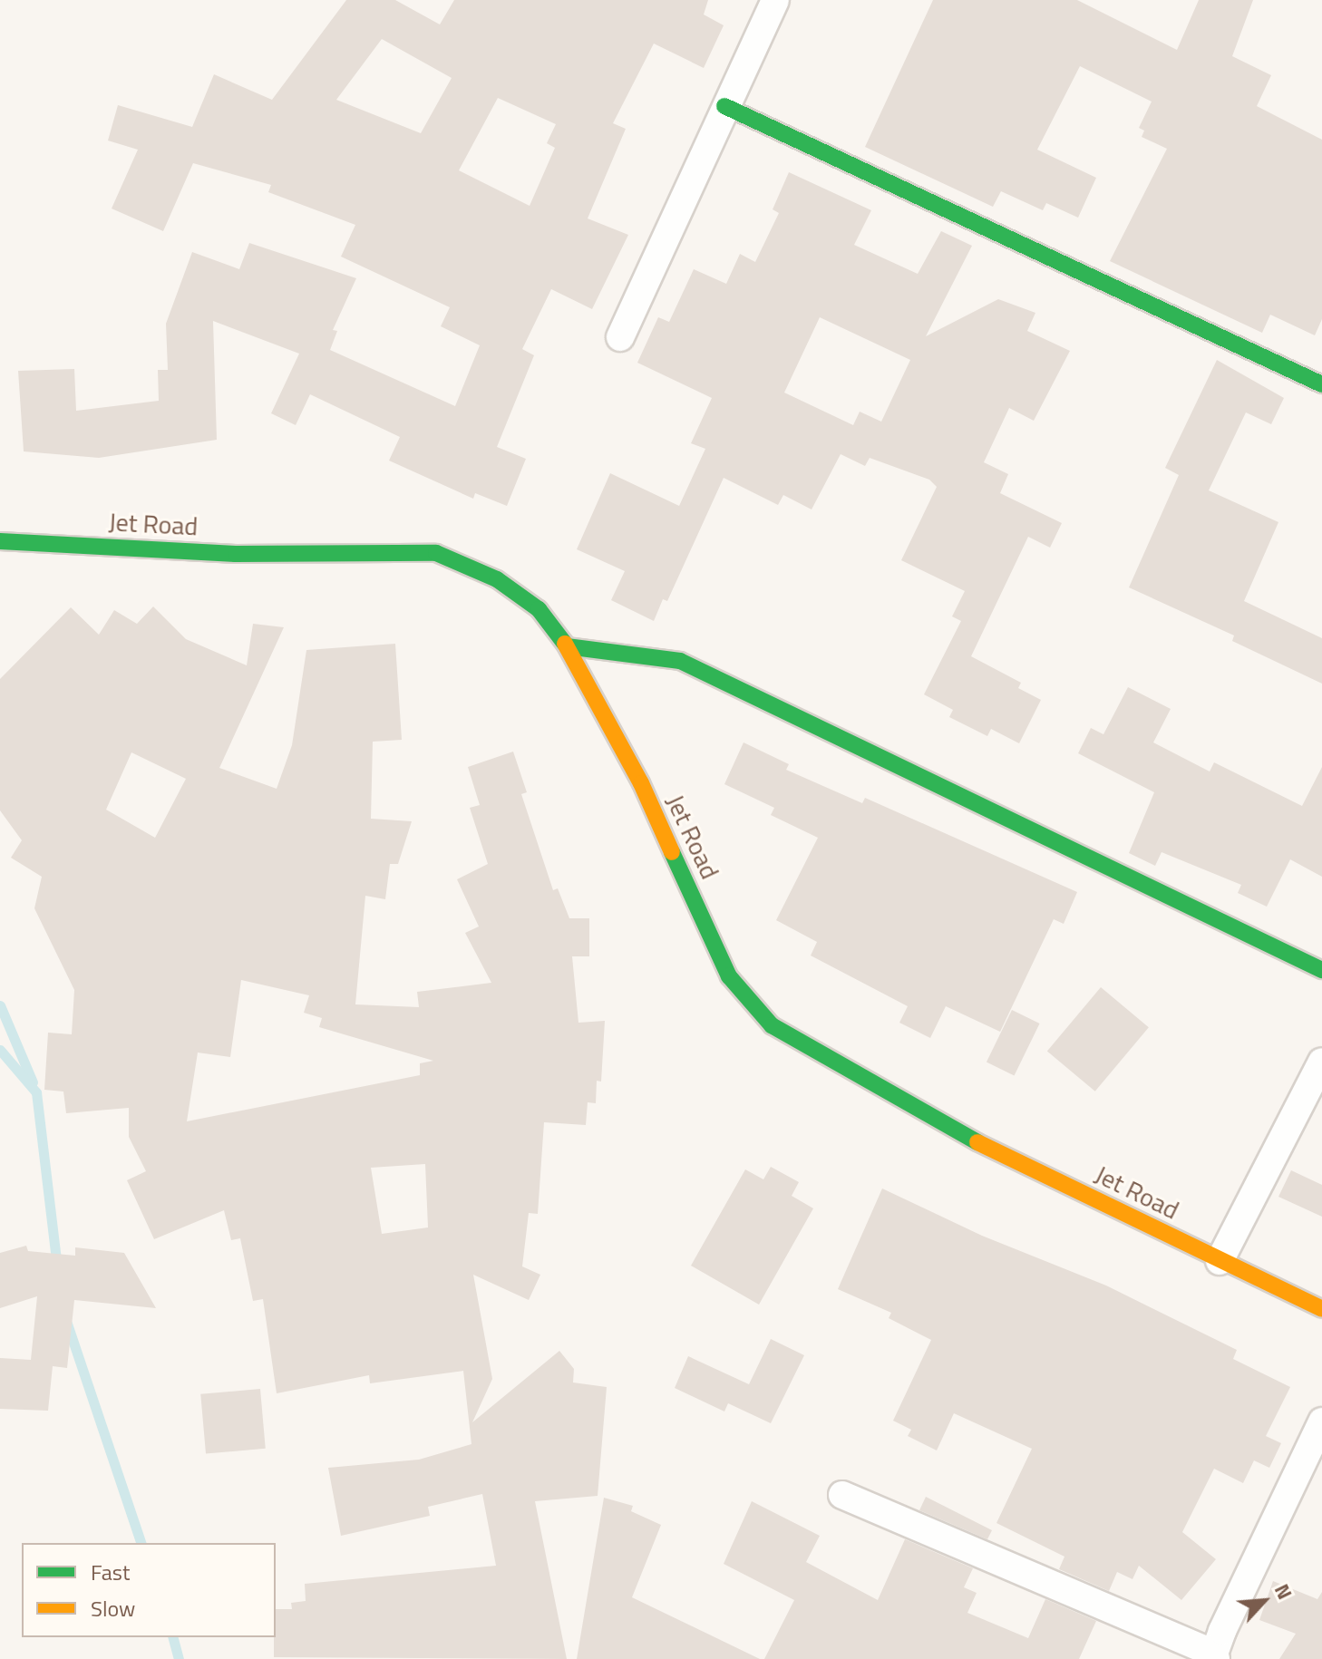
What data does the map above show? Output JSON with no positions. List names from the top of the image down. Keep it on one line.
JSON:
{"streets":{"main road":["Jet Road"]},"legend":["Fast","Slow"],"north":"top right"}
